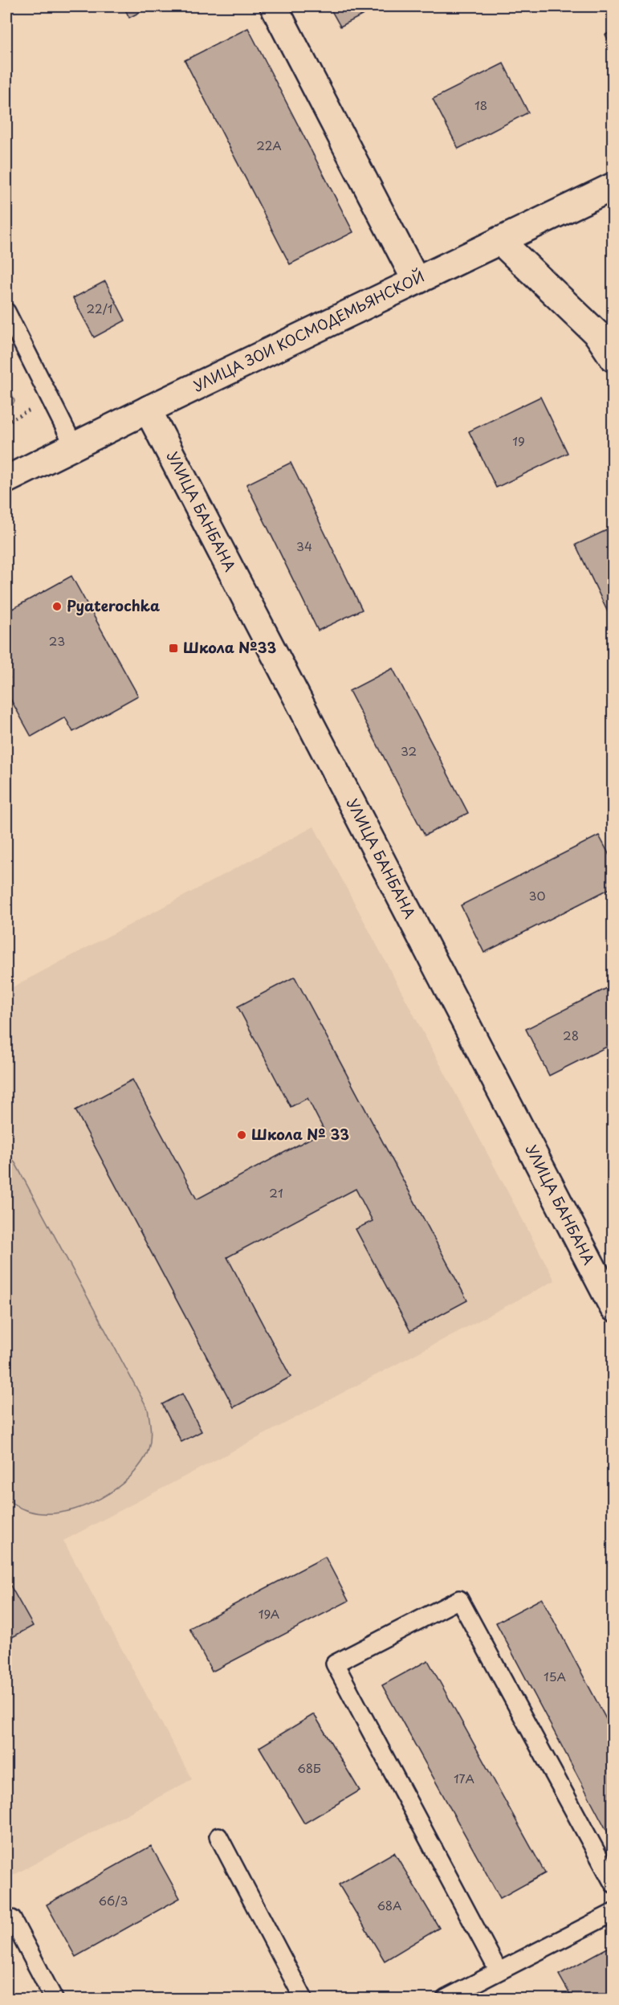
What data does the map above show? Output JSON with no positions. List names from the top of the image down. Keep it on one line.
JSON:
{"streets":{"street":["УЛИЦА ЗОИ КОСМОДЕМЬЯНСКОЙ","УЛИЦА БАНБАНА"]},"crossings":[["УЛИЦА ЗОИ КОСМОДЕМЬЯНСКОЙ","УЛИЦА БАНБАНА"]],"places":{"other":["Pyaterochka","Школа № 33"],"transit":["Школа №33"]},"house_numbers":["18","22А","22/1","19","34","23","32","30","28","21","19А","15А","68Б","17А","66/3","68А"]}
